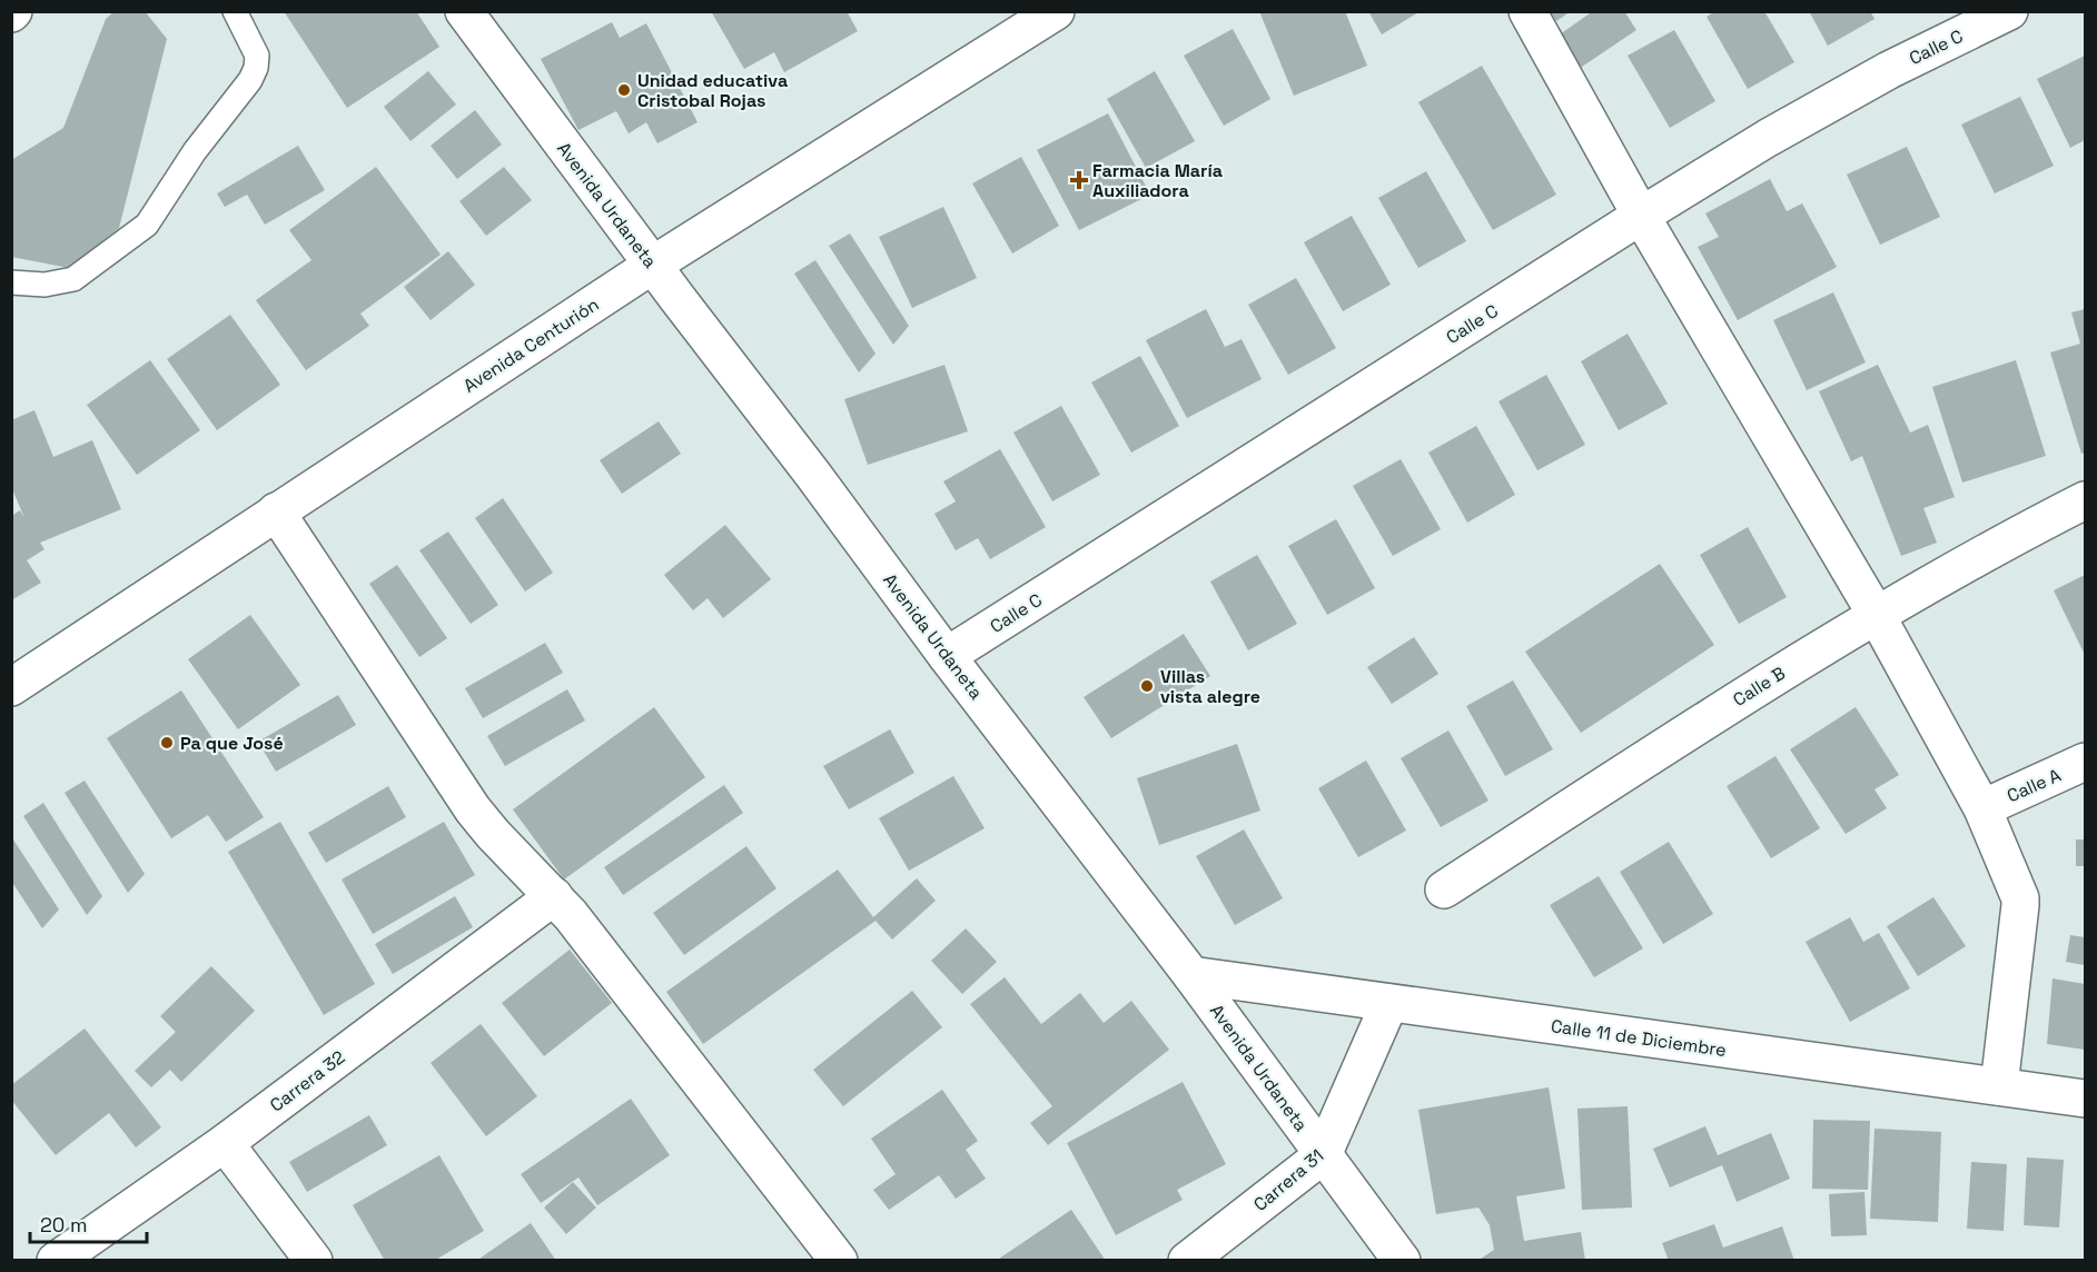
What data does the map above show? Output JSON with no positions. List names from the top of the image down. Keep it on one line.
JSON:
{"streets":{"street":["Calle C","Avenida Urdaneta","Avenida Centurión","Calle B","Calle A","Calle 11 de Diciembre","Carrera 32","Carrera 31"]},"crossings":[["Calle C","Avenida Urdaneta"],["Avenida Urdaneta","Avenida Centurión"],["Avenida Urdaneta","Calle 11 de Diciembre"],["Avenida Urdaneta","Carrera 31"],["Calle 11 de Diciembre","Carrera 31"]],"places":{"other":["Unidad educativa Cristobal Rojas","Villas vista alegre","Pa que José"],"health":["Farmacia María Auxiliadora"]},"scale_bar":"20 m"}
